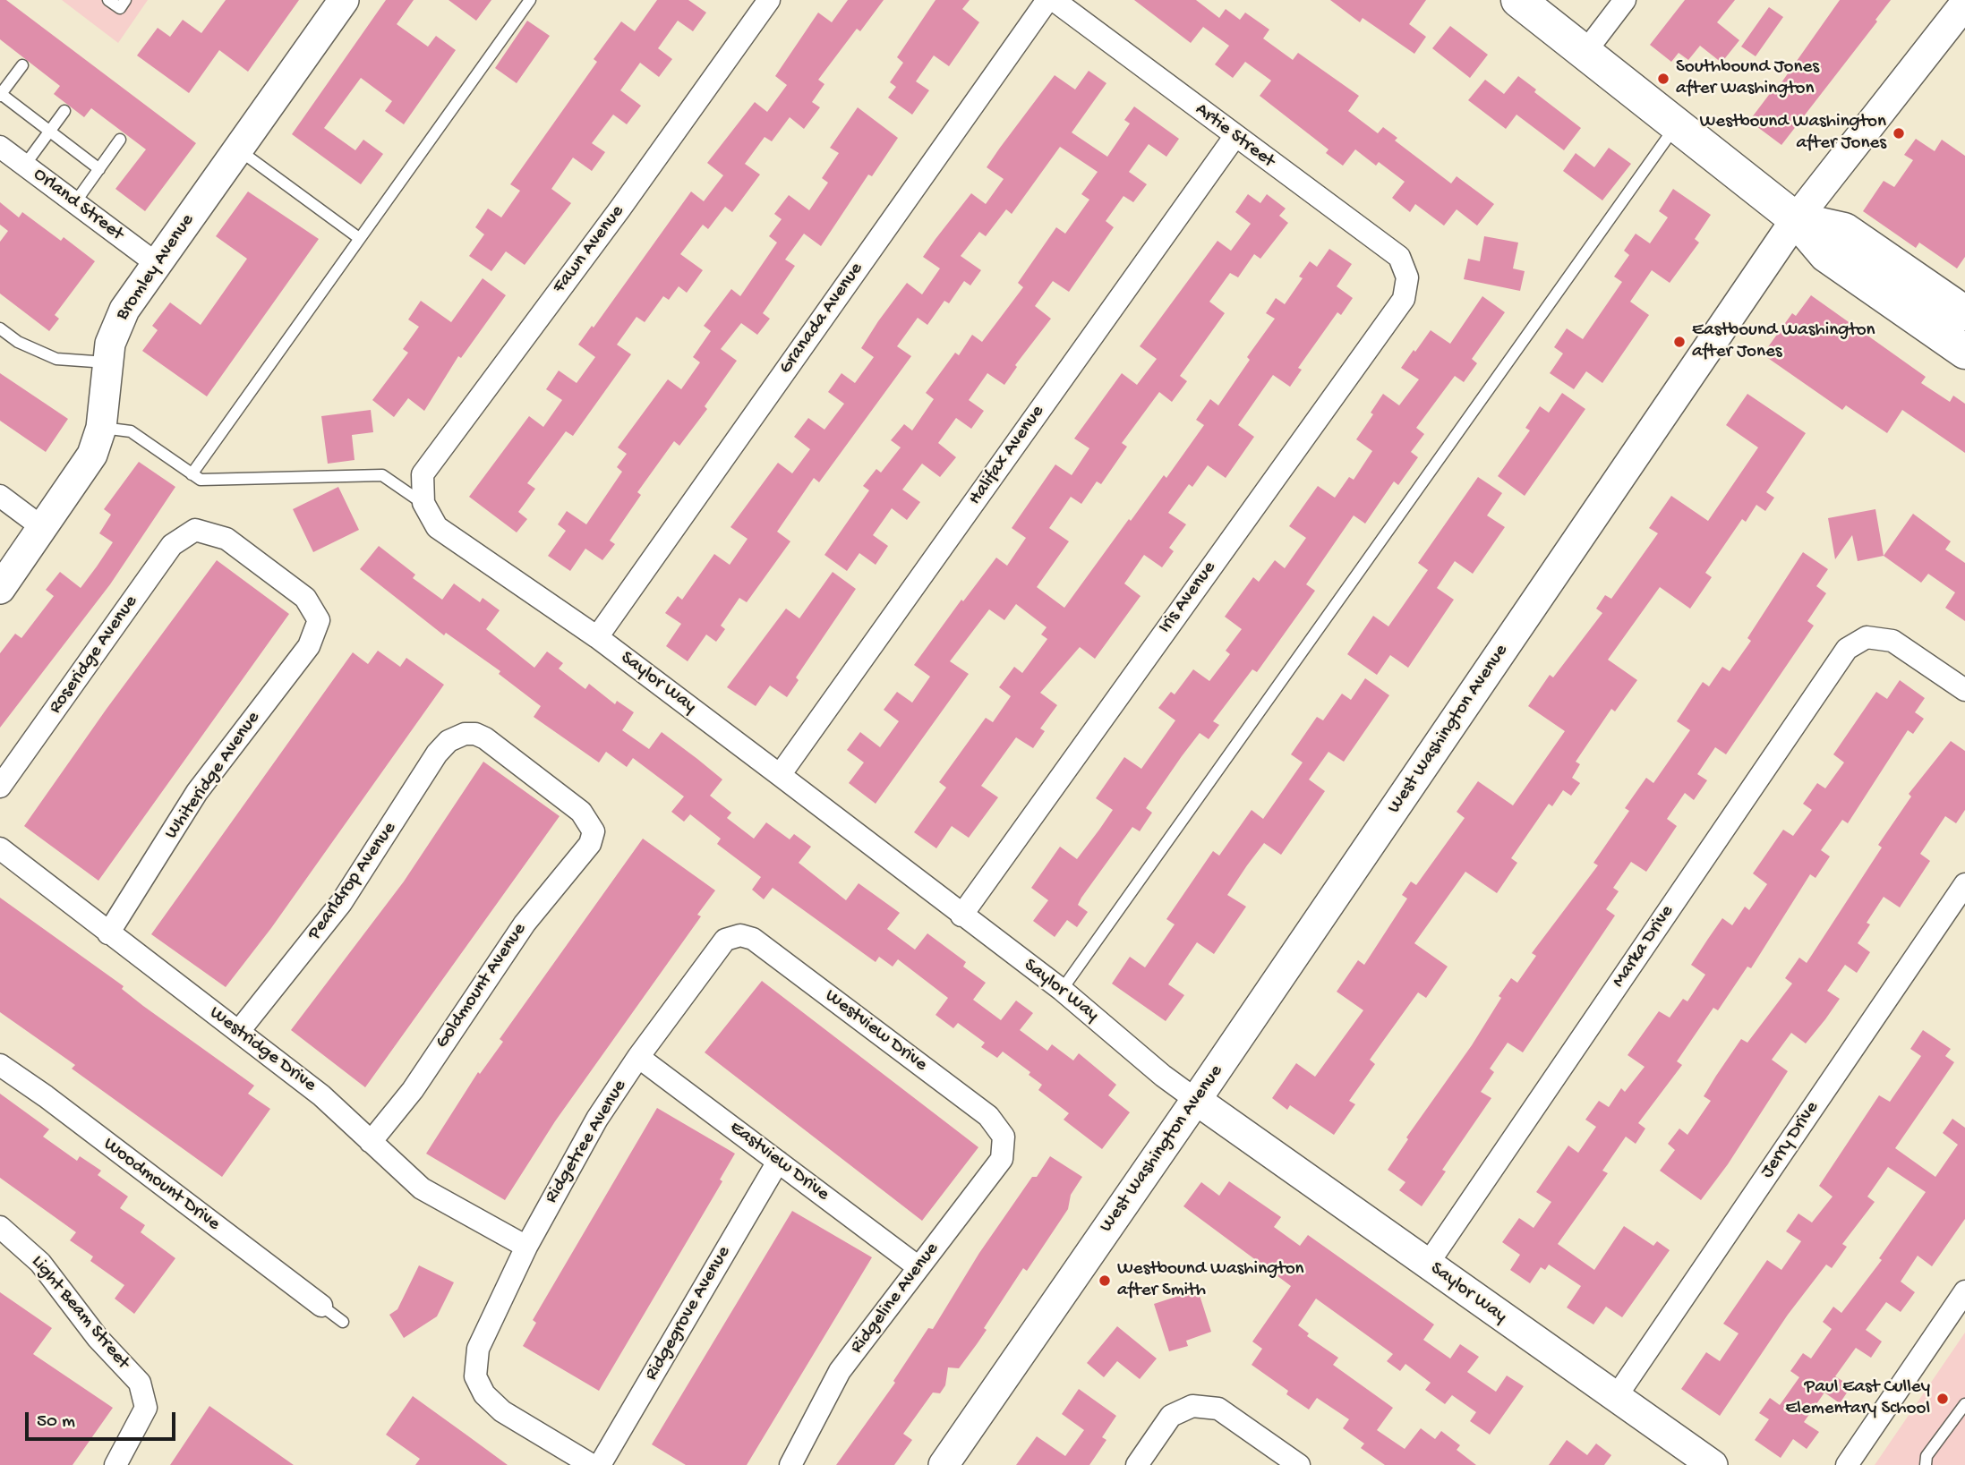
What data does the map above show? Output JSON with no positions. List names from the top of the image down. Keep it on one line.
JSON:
{"streets":{"main road":["Bromley Avenue","Saylor Way","West Washington Avenue"],"street":["Artie Street","Orland Street","Fawn Avenue","Granada Avenue","Halifax Avenue","Iris Avenue","Roseridge Avenue","Whiteridge Avenue","Pearldrop Avenue","Marka Drive","Goldmount Avenue","Westview Drive","Westridge Drive","Jerry Drive","Ridgetree Avenue","Eastview Drive","Woodmount Drive","Ridgeline Avenue","Light Beam Street","Ridgegrove Avenue"]},"crossings":[["Artie Street","Halifax Avenue"],["Artie Street","Iris Avenue"],["Orland Street","Bromley Avenue"],["Fawn Avenue","Saylor Way"],["Granada Avenue","Saylor Way"],["Halifax Avenue","Saylor Way"],["Iris Avenue","Saylor Way"],["Roseridge Avenue","Whiteridge Avenue"],["Saylor Way","West Washington Avenue"],["Saylor Way","Marka Drive"],["Saylor Way","Jerry Drive"],["Whiteridge Avenue","Westridge Drive"],["Pearldrop Avenue","Goldmount Avenue"],["Pearldrop Avenue","Westridge Drive"],["Goldmount Avenue","Westridge Drive"],["Westview Drive","Ridgetree Avenue"],["Westview Drive","Ridgeline Avenue"],["Westridge Drive","Ridgetree Avenue"],["Ridgetree Avenue","Eastview Drive"],["Eastview Drive","Ridgeline Avenue"],["Eastview Drive","Ridgegrove Avenue"]],"places":["Southbound Jones after Washington","Westbound Washington after Jones","Eastbound Washington after Jones","Westbound Washington after Smith","Paul East Culley Elementary School"],"scale_bar":"50 m"}
